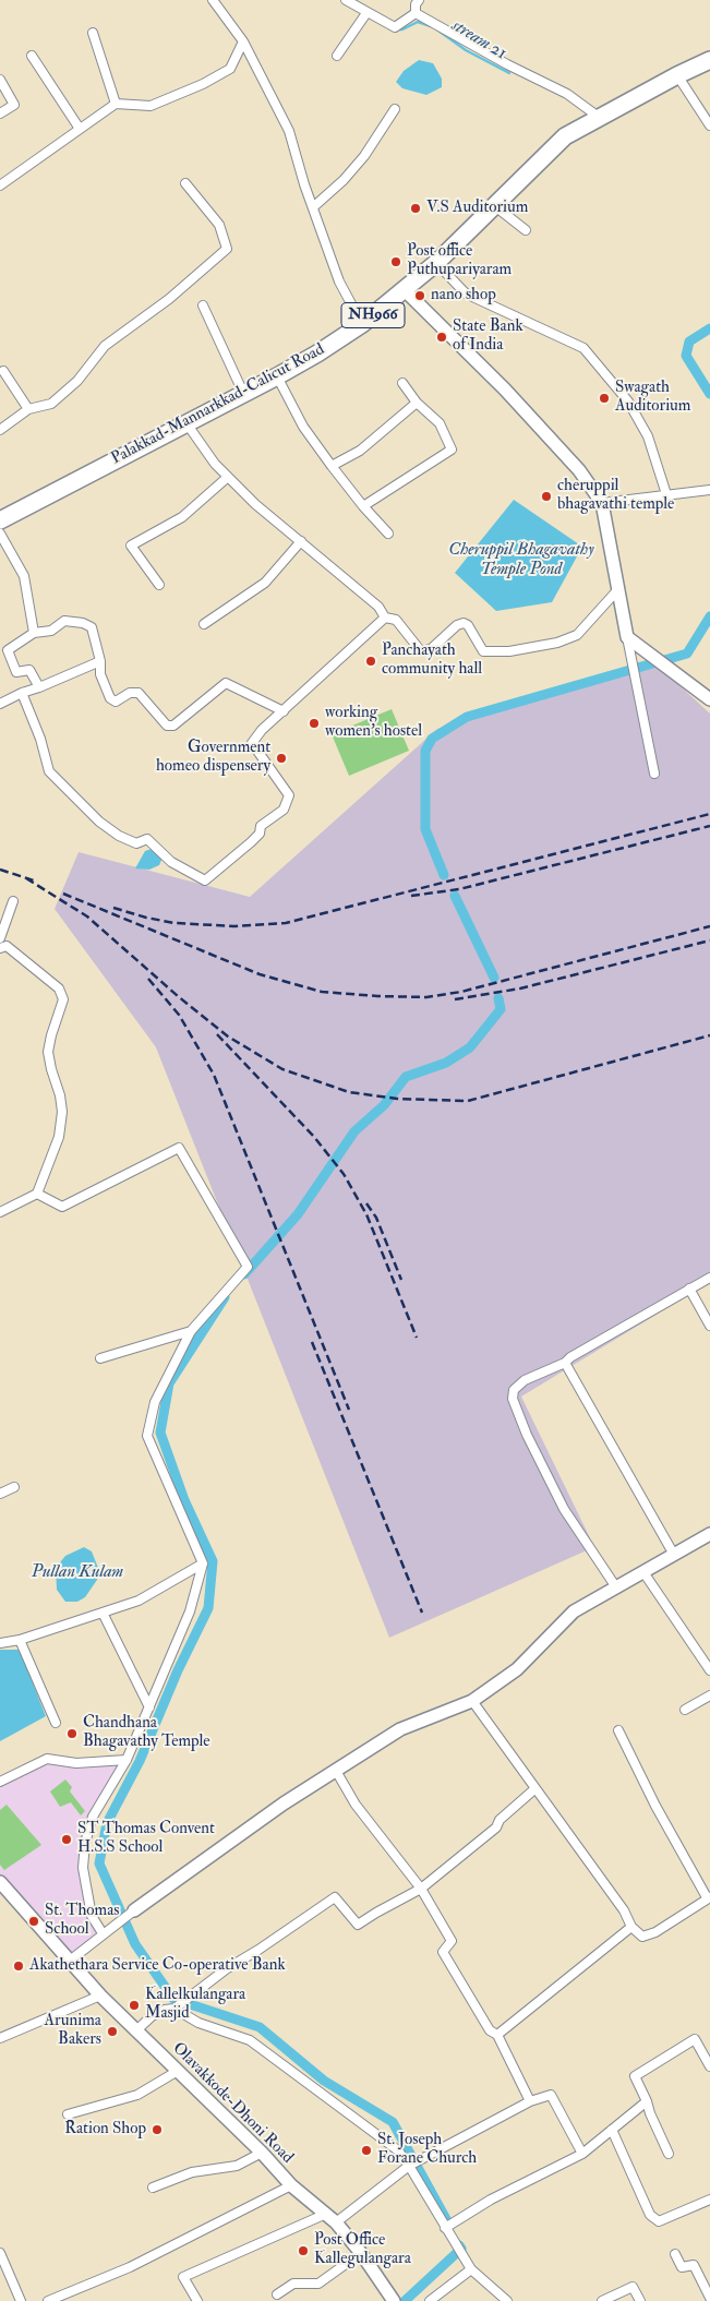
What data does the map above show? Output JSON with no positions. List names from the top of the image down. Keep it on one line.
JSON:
{"streets":{"highway":["NH966","Palakkad-Mannarkkad-Calicut Road"],"street":["Olavakkode-Dhoni Road"]},"water":["stream 21","Cheruppil Bhagavathy Temple Pond","Pullan Kulam"],"places":["V.S Auditorium","Post office Puthupariyaram","nano shop","State Bank of India","Swagath Auditorium","cheruppil bhagavathi temple","Panchayath community hall","working women's hostel","Government homeo dispensery","Chandhana Bhagavathy Temple","ST Thomas Convent H.S.S School","St. Thomas School","Akathethara Service Co-operative Bank","Kallelkulangara Masjid","Arunima Bakers","Ration Shop","St. Joseph Forane Church","Post Office Kallegulangara"]}
